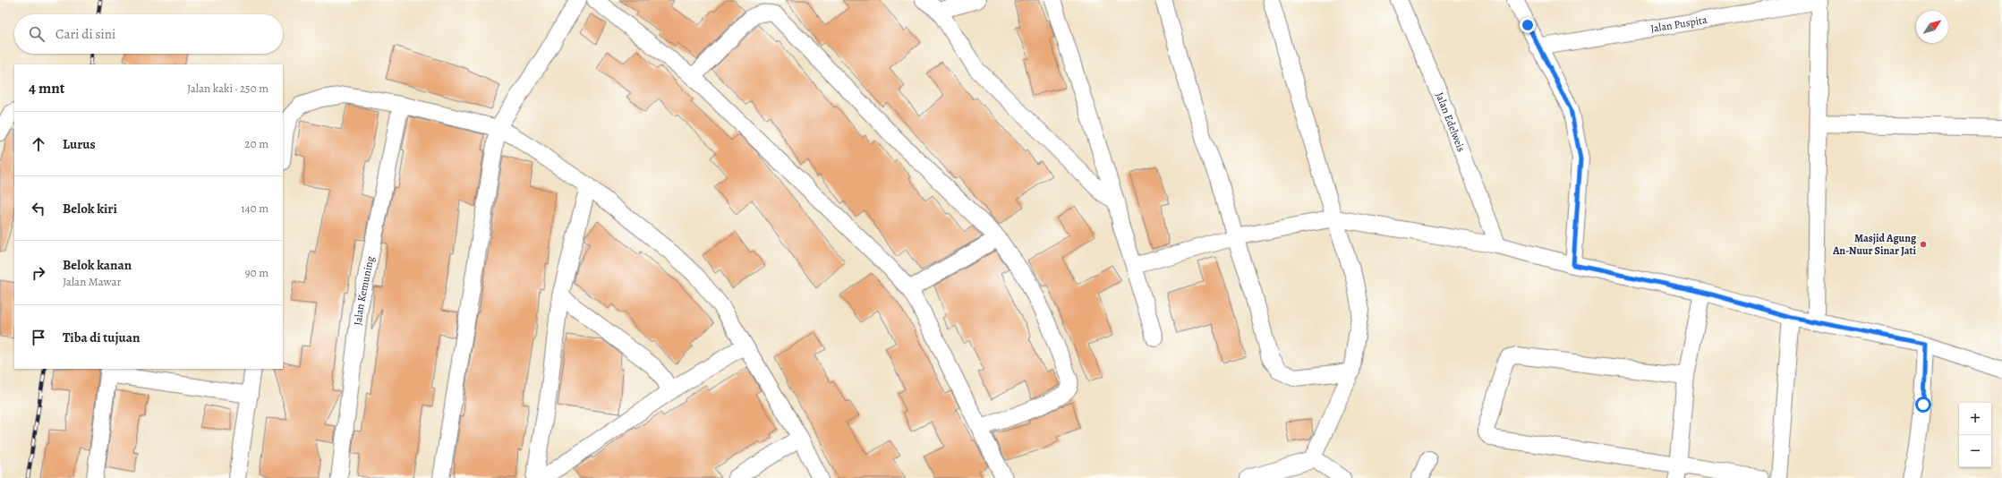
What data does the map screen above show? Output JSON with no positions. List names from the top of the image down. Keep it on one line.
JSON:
{"streets":{"street":["Jalan Puspita","Jalan Edelweis","Jalan Kemuning"]},"places":["Masjid Agung An-Nuur Sinar Jati"],"north":"top right","page":{"search":"Cari di sini","heading":["4 mnt","Jalan kaki · 250 m"],"list":[["Lurus","20 m"],["Belok kiri","140 m"],["Belok kanan","Jalan Mawar","90 m"],"Tiba di tujuan"],"map_buttons":["+","−"]}}
